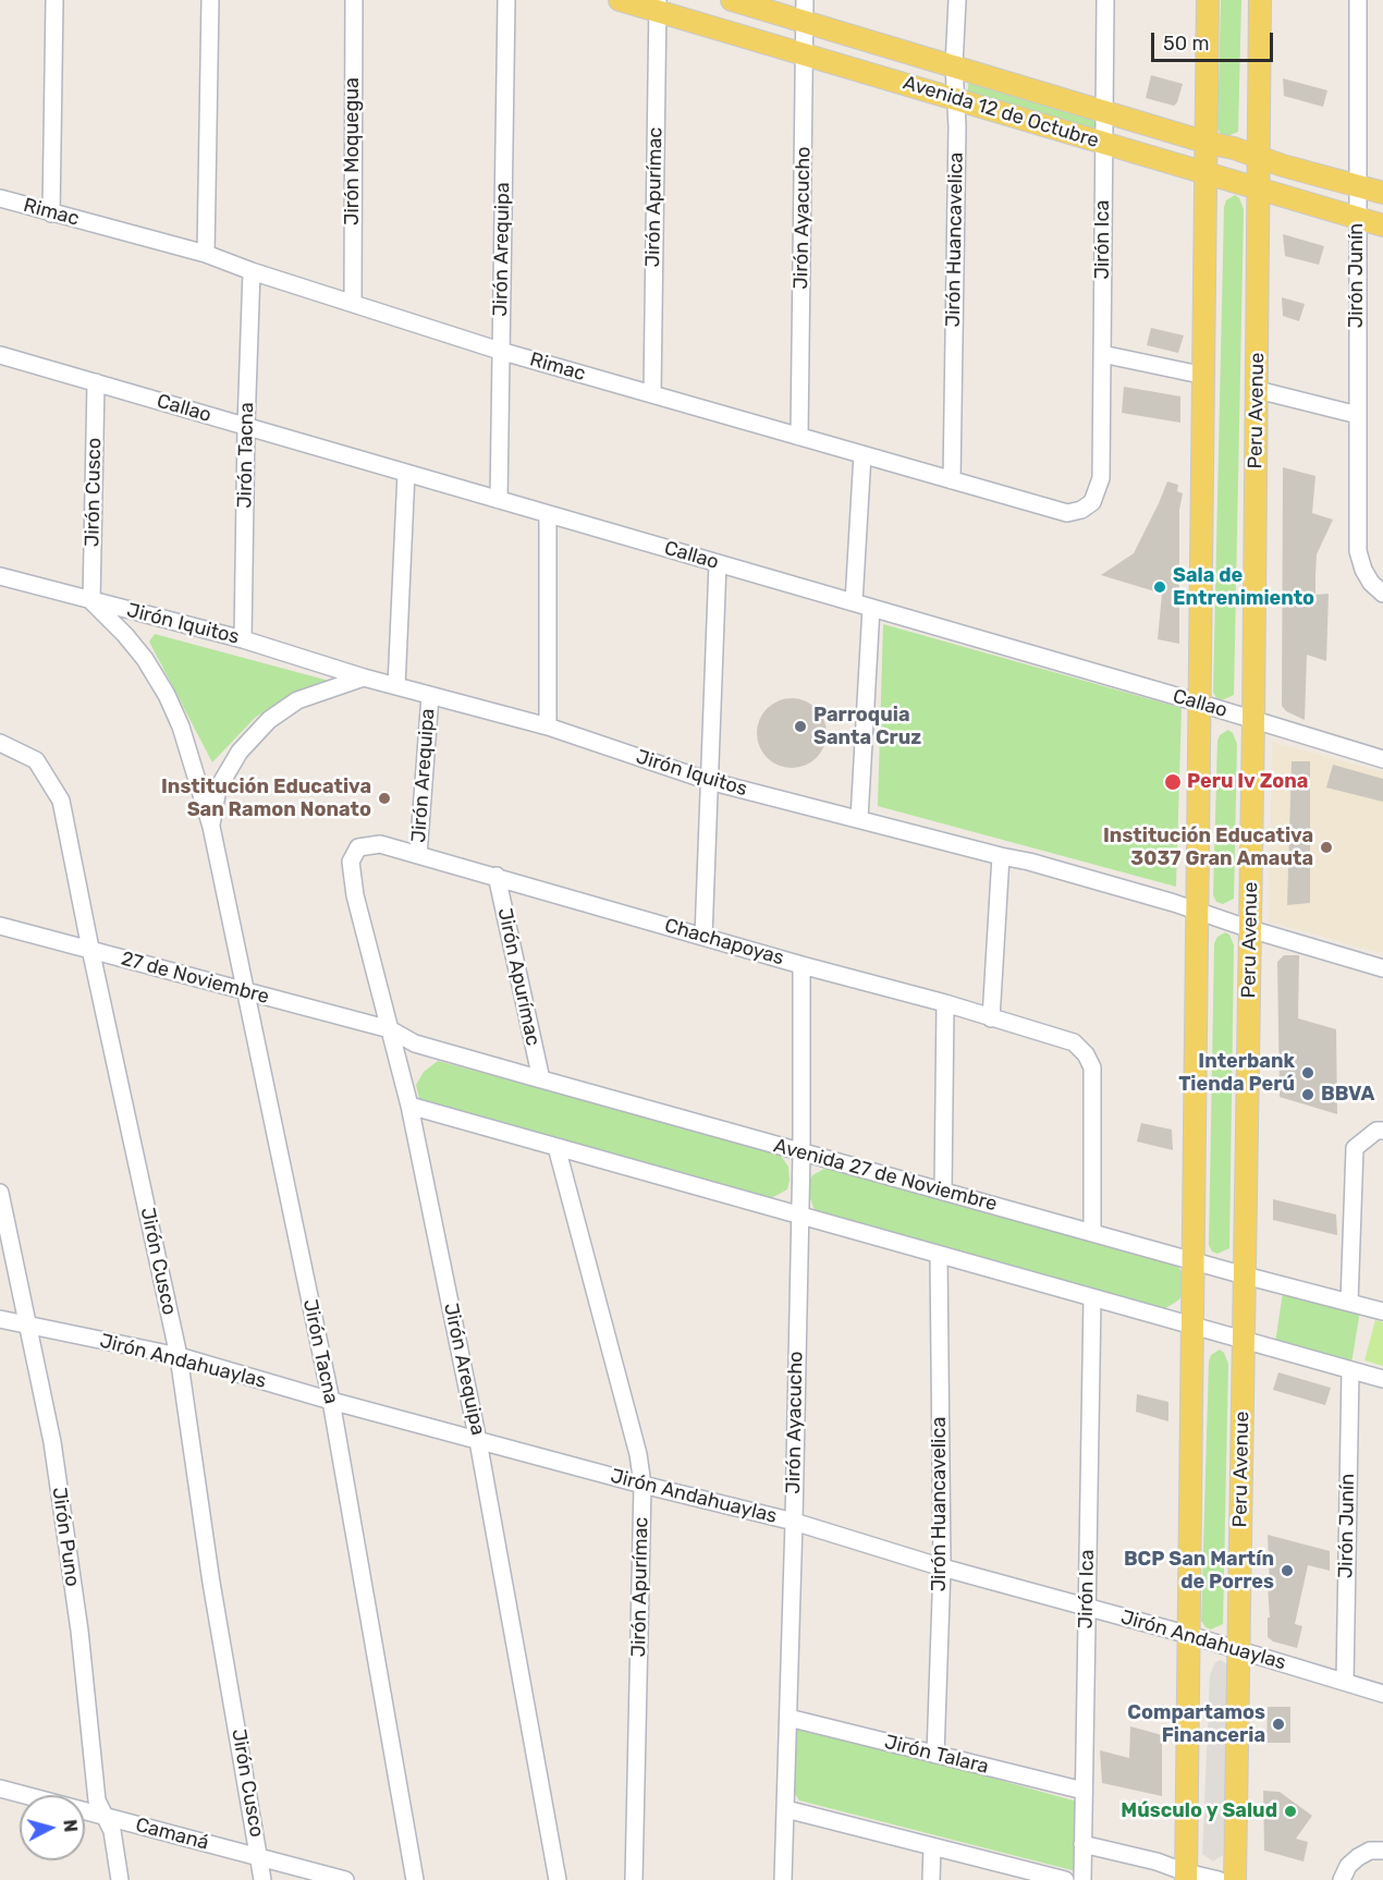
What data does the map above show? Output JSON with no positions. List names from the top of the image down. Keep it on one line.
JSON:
{"streets":{"main road":["Avenida 12 de Octubre","Peru Avenue"],"street":["Jirón Moquegua","Jirón Apurímac","Rimac","Jirón Ayacucho","Jirón Huancavelica","Jirón Ica","Jirón Arequipa","Jirón Junín","Callao","Jirón Tacna","Jirón Cusco","Jirón Iquitos","Chachapoyas","27 de Noviembre","Avenida 27 de Noviembre","Jirón Andahuaylas","Jirón Puno","Jirón Talara","Camaná"]},"crossings":[["Avenida 12 de Octubre","Jirón Apurímac"],["Avenida 12 de Octubre","Jirón Ayacucho"],["Avenida 12 de Octubre","Jirón Huancavelica"],["Avenida 12 de Octubre","Jirón Ica"],["Avenida 12 de Octubre","Jirón Junín"],["Avenida 12 de Octubre","Peru Avenue"],["Jirón Moquegua","Rimac"],["Jirón Apurímac","Rimac"],["Jirón Apurímac","Chachapoyas"],["Jirón Apurímac","Avenida 27 de Noviembre"],["Jirón Apurímac","Jirón Andahuaylas"],["Rimac","Jirón Ayacucho"],["Rimac","Jirón Huancavelica"],["Rimac","Jirón Ica"],["Rimac","Jirón Arequipa"],["Rimac","Jirón Tacna"],["Jirón Ayacucho","Chachapoyas"],["Jirón Ayacucho","Avenida 27 de Noviembre"],["Jirón Ayacucho","Jirón Andahuaylas"],["Jirón Ayacucho","Jirón Talara"],["Jirón Huancavelica","Jirón Andahuaylas"],["Jirón Huancavelica","Jirón Talara"],["Jirón Ica","Jirón Andahuaylas"],["Jirón Ica","Jirón Talara"],["Jirón Arequipa","Callao"],["Jirón Arequipa","Jirón Iquitos"],["Jirón Arequipa","Chachapoyas"],["Jirón Arequipa","27 de Noviembre"],["Jirón Arequipa","Avenida 27 de Noviembre"],["Jirón Arequipa","Jirón Andahuaylas"],["Jirón Junín","Jirón Andahuaylas"],["Callao","Peru Avenue"],["Callao","Jirón Tacna"],["Callao","Jirón Cusco"],["Peru Avenue","Jirón Iquitos"],["Peru Avenue","Avenida 27 de Noviembre"],["Peru Avenue","Jirón Andahuaylas"],["Jirón Tacna","Jirón Cusco"],["Jirón Tacna","Jirón Iquitos"],["Jirón Tacna","27 de Noviembre"],["Jirón Tacna","Jirón Andahuaylas"],["Jirón Cusco","Jirón Iquitos"],["Jirón Cusco","27 de Noviembre"],["Jirón Cusco","Jirón Andahuaylas"],["Jirón Cusco","Camaná"],["Chachapoyas","Avenida 27 de Noviembre"],["27 de Noviembre","Avenida 27 de Noviembre"],["Jirón Andahuaylas","Jirón Puno"],["Jirón Puno","Camaná"]],"places":["Sala de Entrenimiento","Parroquia Santa Cruz","Peru Iv Zona","Institución Educativa San Ramon Nonato","Institución Educativa 3037 Gran Amauta","Interbank Tienda Perú","BBVA","BCP San Martín de Porres","Compartamos Financeria","Músculo y Salud"],"scale_bar":"50 m","north":"right"}
